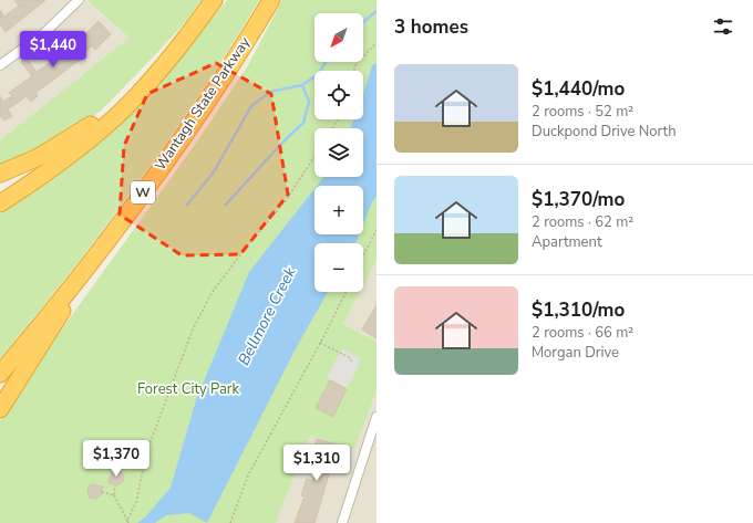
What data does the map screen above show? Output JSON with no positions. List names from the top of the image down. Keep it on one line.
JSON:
{"streets":{"highway":["Wantagh State Parkway","W"]},"water":["Bellmore Creek"],"parks":["Forest City Park"],"north":"bottom left","page":{"heading":"3 homes","map_buttons":["+","−"],"price":["$1,440","$1,370","$1,310"],"list":[{"name":"$1,440/mo","note":"2 rooms · 52 m² · Duckpond Drive North"},{"name":"$1,370/mo","note":"2 rooms · 62 m² · Apartment"},{"name":"$1,310/mo","note":"2 rooms · 66 m² · Morgan Drive"}]}}
